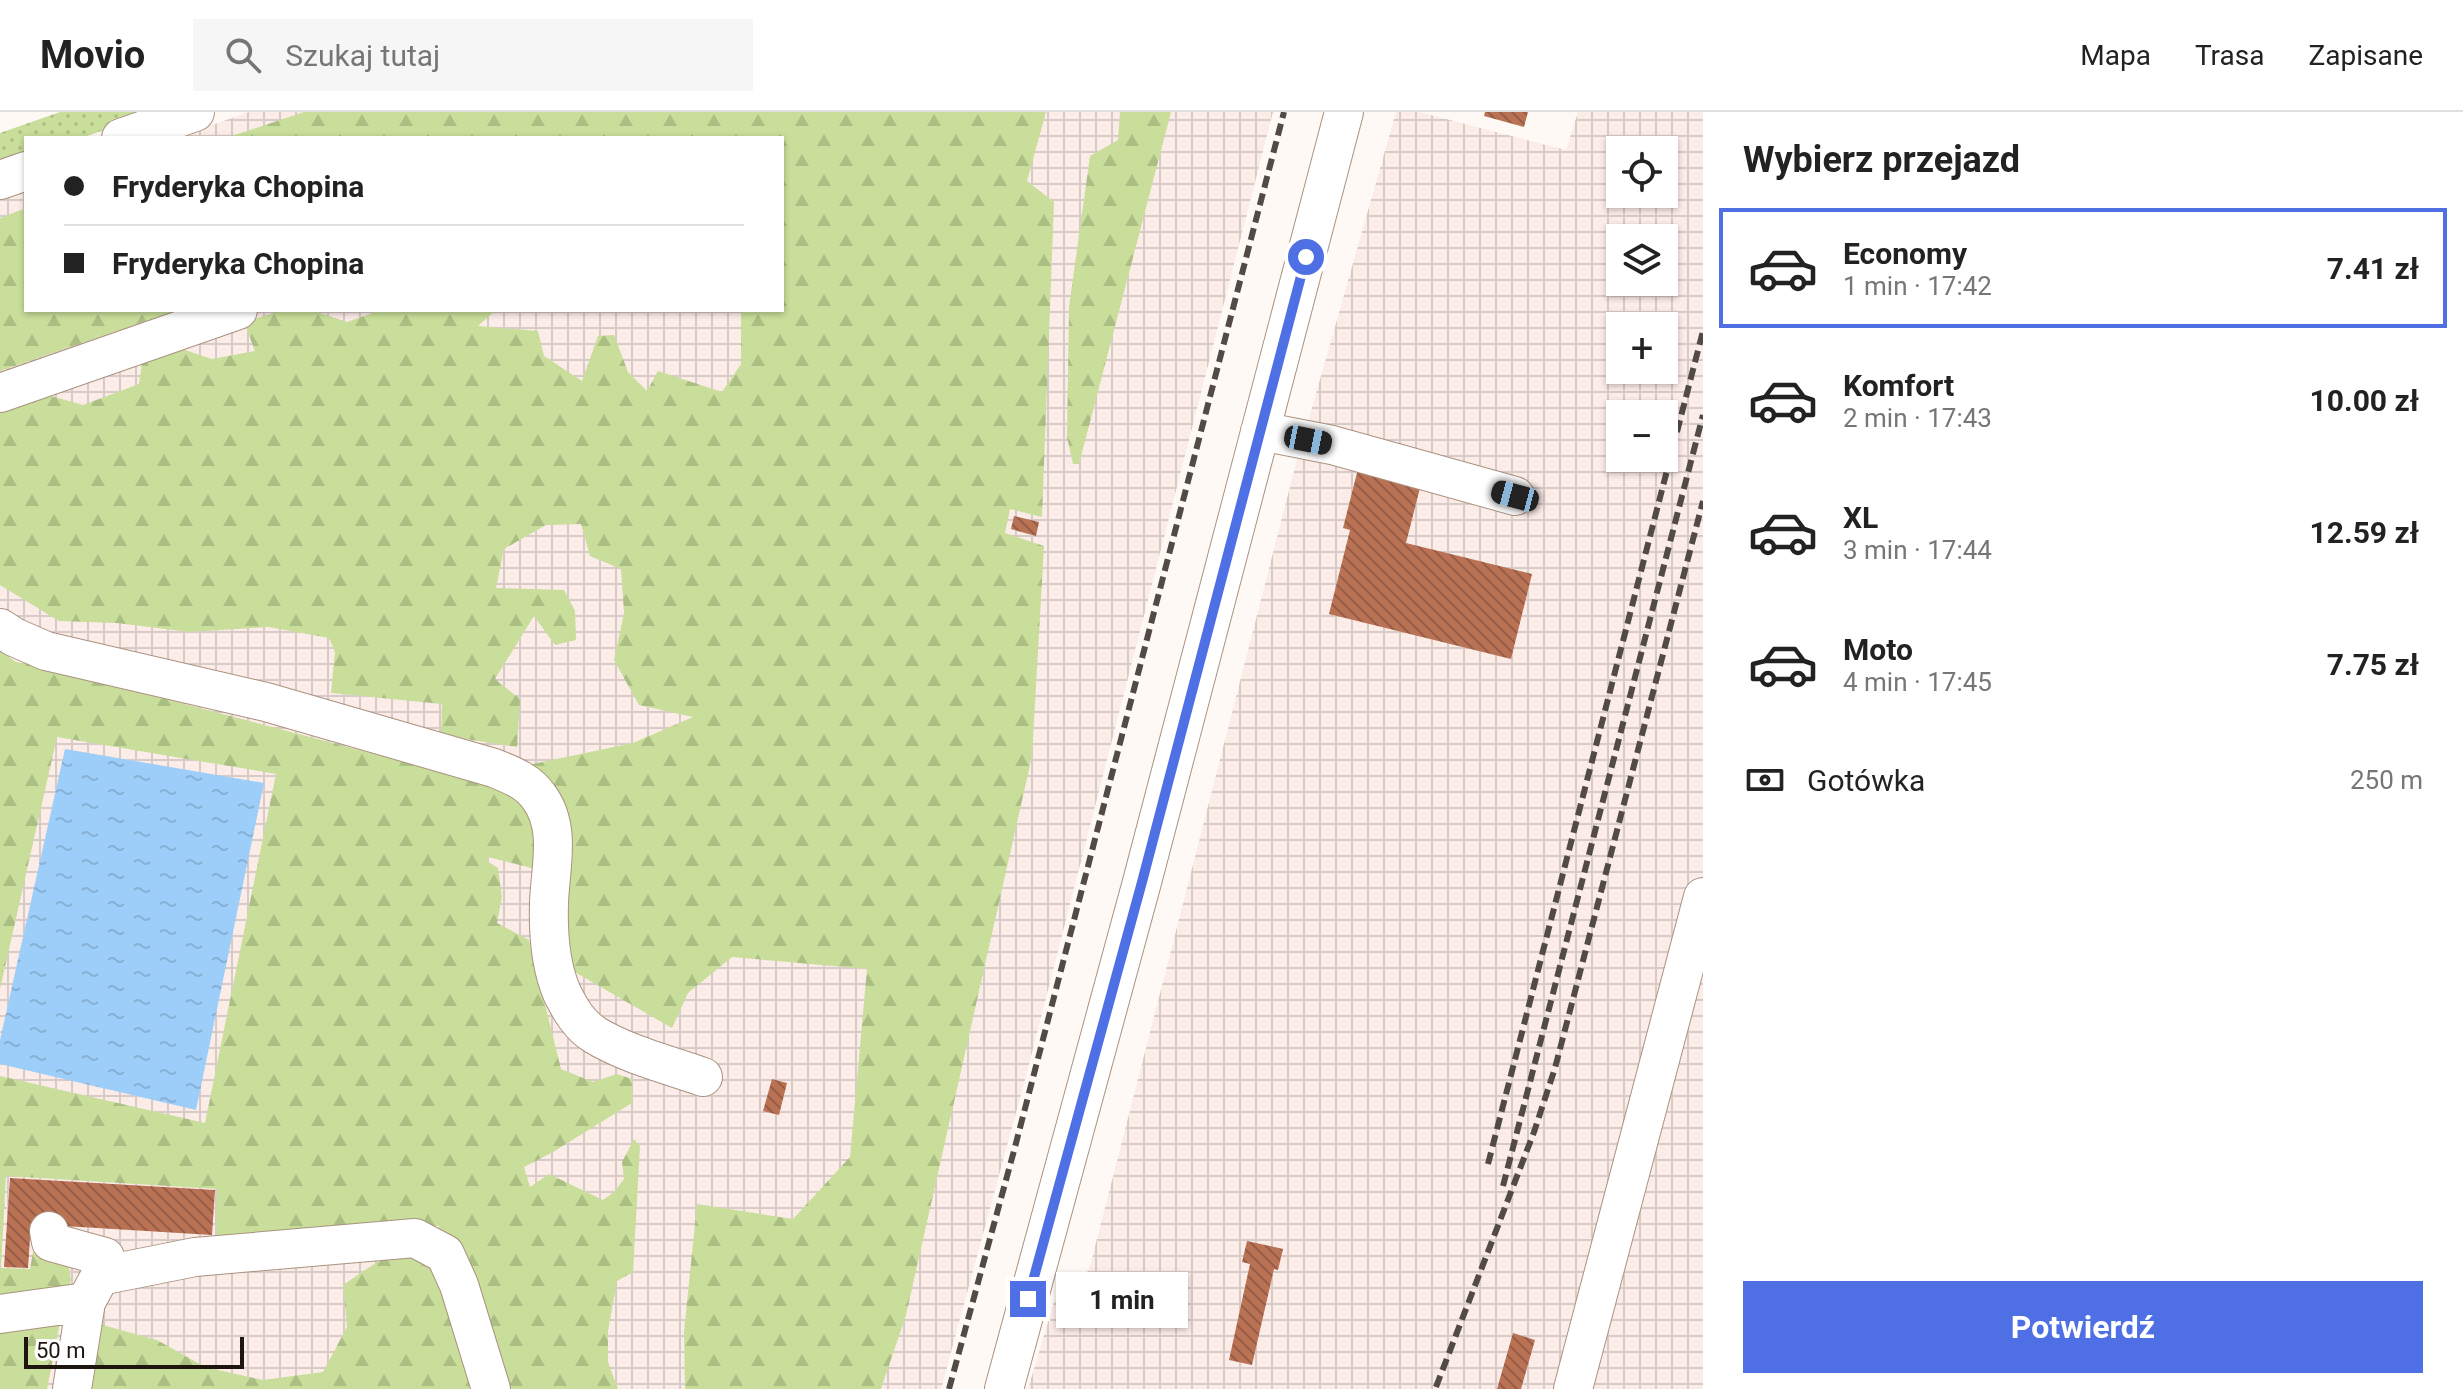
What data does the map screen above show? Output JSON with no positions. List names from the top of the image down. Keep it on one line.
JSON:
{"scale_bar":"50 m","page":{"header":"Movio","search":"Szukaj tutaj","nav":["Mapa","Trasa","Zapisane"],"heading":"Wybierz przejazd","map_buttons":["+","−"],"banner":["Fryderyka Chopina","Fryderyka Chopina"],"list":[{"name":"Economy","note":"1 min · 17:42","value":"7.41 zł"},{"name":"Komfort","note":"2 min · 17:43","value":"10.00 zł"},{"name":"XL","note":"3 min · 17:44","value":"12.59 zł"},{"name":"Moto","note":"4 min · 17:45","value":"7.75 zł"}],"pay":["Gotówka","250 m"],"buttons":"Potwierdź","bubble":"1 min","scale":"50 m"}}
